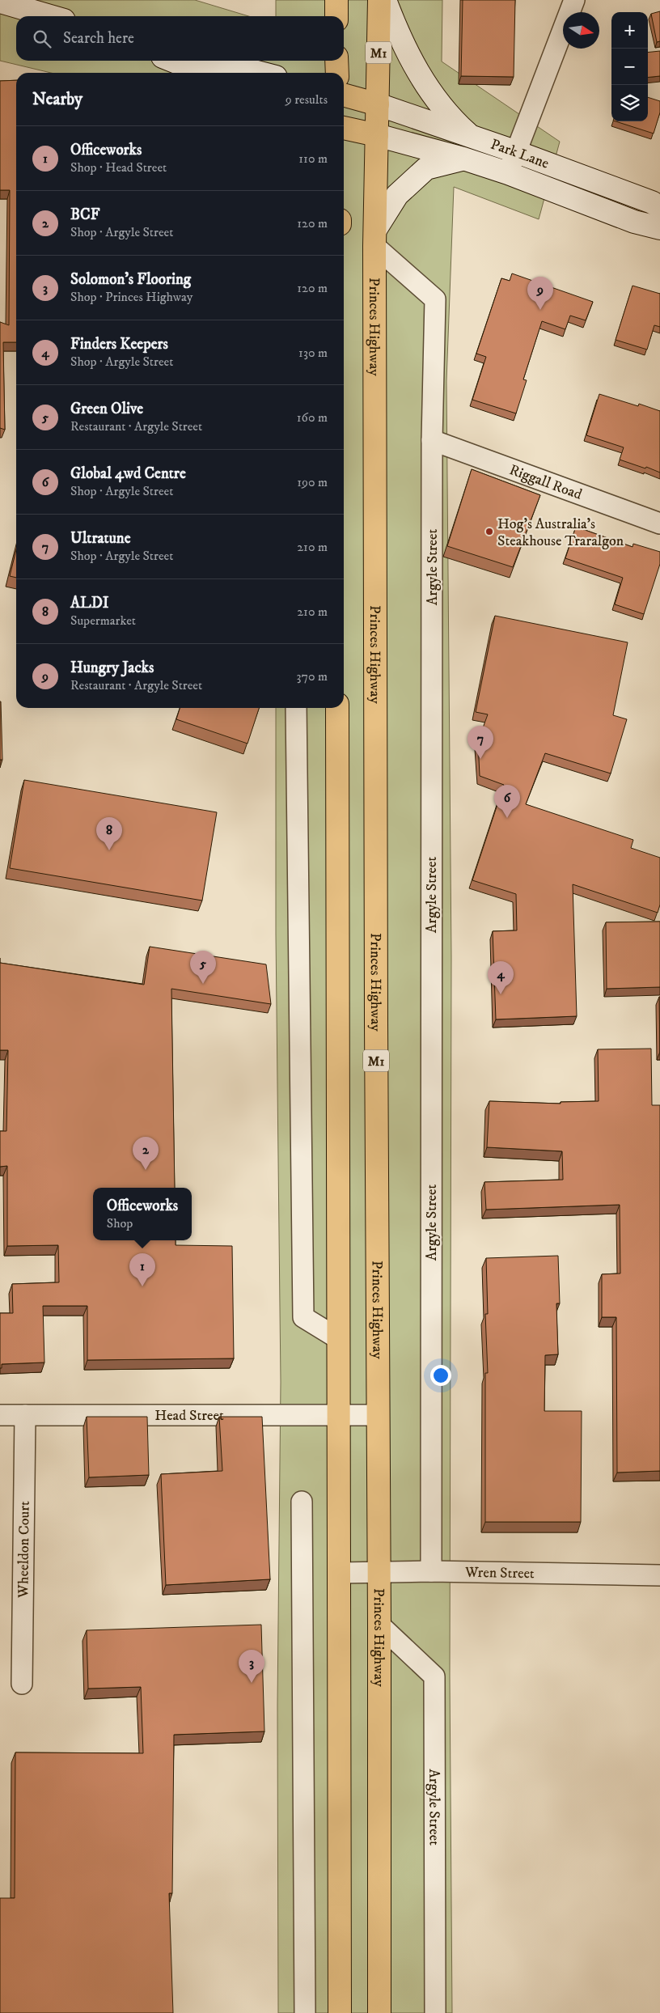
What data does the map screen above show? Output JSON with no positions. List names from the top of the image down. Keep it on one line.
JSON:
{"streets":{"highway":["M1","Princes Highway"],"street":["Park Lane","Riggall Road","Argyle Street","Head Street","Wheeldon Court","Wren Street"]},"crossings":[["Park Lane","Princes Highway"],["Princes Highway","Argyle Street"],["Princes Highway","Head Street"],["Princes Highway","Wren Street"],["Riggall Road","Argyle Street"],["Argyle Street","Wren Street"],["Head Street","Wheeldon Court"]],"places":["Hog's Australia's Steakhouse Traralgon"],"north":"right","page":{"map_buttons":["+","−"],"search":"Search here","heading":["Nearby","9 results"],"list":[{"mark":"1","name":"Officeworks","note":"Shop · Head Street","value":"110 m"},{"mark":"2","name":"BCF","note":"Shop · Argyle Street","value":"120 m"},{"mark":"3","name":"Solomon's Flooring","note":"Shop · Princes Highway","value":"120 m"},{"mark":"4","name":"Finders Keepers","note":"Shop · Argyle Street","value":"130 m"},{"mark":"5","name":"Green Olive","note":"Restaurant · Argyle Street","value":"160 m"},{"mark":"6","name":"Global 4wd Centre","note":"Shop · Argyle Street","value":"190 m"},{"mark":"7","name":"Ultratune","note":"Shop · Argyle Street","value":"210 m"},{"mark":"8","name":"ALDI","note":"Supermarket","value":"210 m"},{"mark":"9","name":"Hungry Jacks","note":"Restaurant · Argyle Street","value":"370 m"}],"pins":["9","7","6","8","5","4","2","1","3"],"popup":["Officeworks","Shop"]}}
